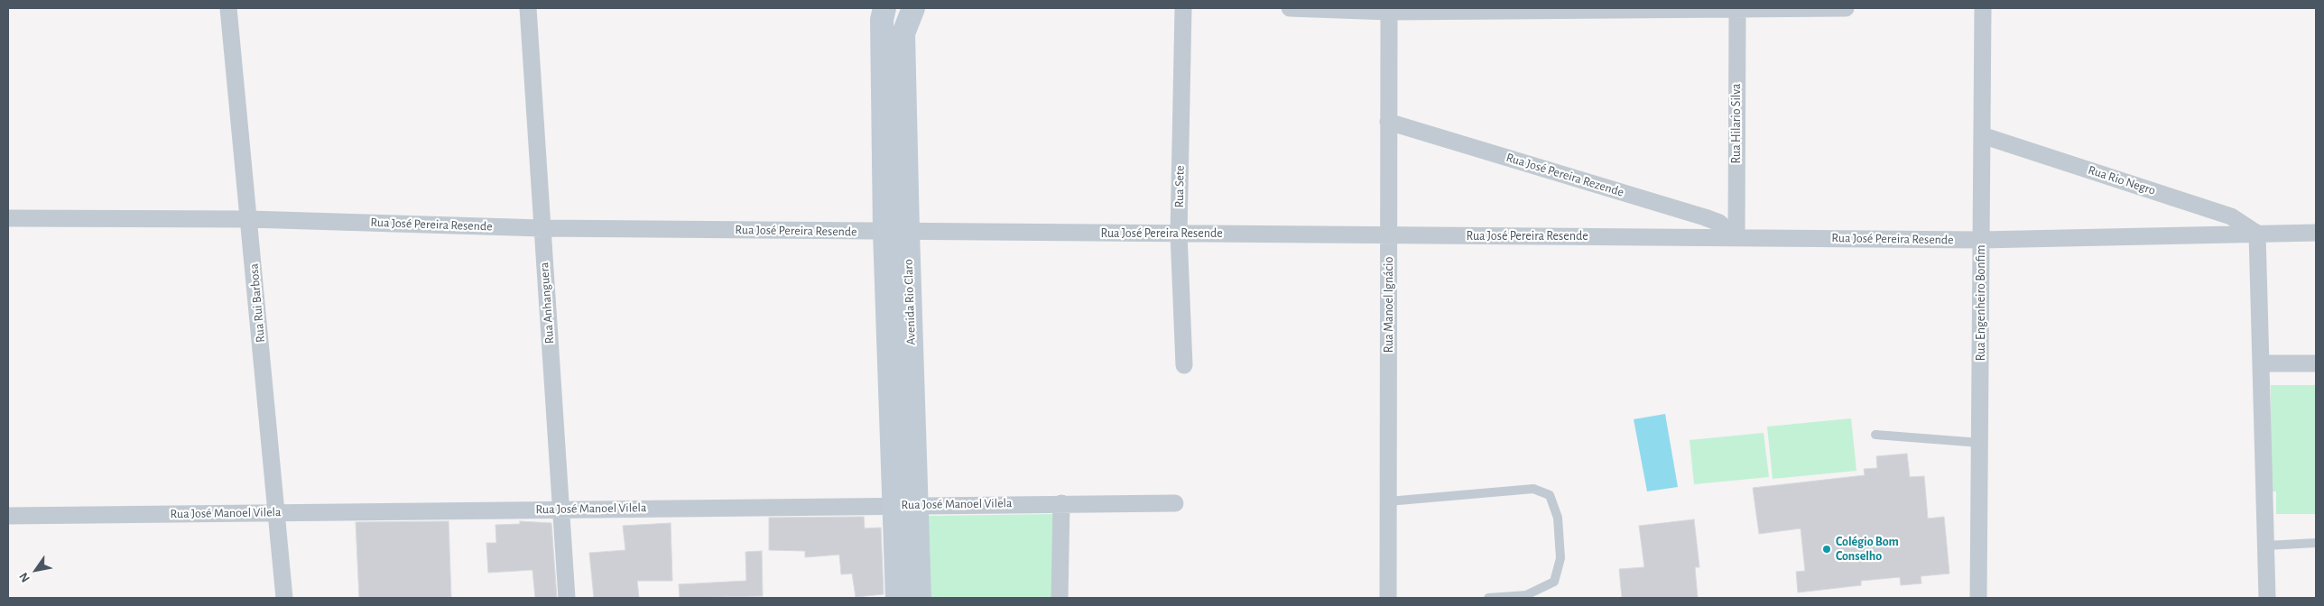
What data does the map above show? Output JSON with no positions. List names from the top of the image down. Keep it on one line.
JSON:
{"streets":{"main road":["Avenida Rio Claro"],"street":["Rua Hilario Silva","Rua José Pereira Rezende","Rua Rio Negro","Rua Sete","Rua José Pereira Resende","Rua Rui Barbosa","Rua Anhanguera","Rua Engenheiro Bonfim","Rua Manoel Ignácio","Rua José Manoel Vilela"]},"crossings":[["Rua Hilario Silva","Rua José Pereira Rezende"],["Rua Hilario Silva","Rua José Pereira Resende"],["Rua José Pereira Rezende","Rua José Pereira Resende"],["Rua José Pereira Rezende","Rua Manoel Ignácio"],["Rua Rio Negro","Rua José Pereira Resende"],["Rua Rio Negro","Rua Engenheiro Bonfim"],["Rua Sete","Rua José Pereira Resende"],["Rua José Pereira Resende","Avenida Rio Claro"],["Rua José Pereira Resende","Rua Rui Barbosa"],["Rua José Pereira Resende","Rua Anhanguera"],["Rua José Pereira Resende","Rua Engenheiro Bonfim"],["Rua José Pereira Resende","Rua Manoel Ignácio"],["Avenida Rio Claro","Rua José Manoel Vilela"],["Rua Rui Barbosa","Rua José Manoel Vilela"],["Rua Anhanguera","Rua José Manoel Vilela"]],"places":["Colégio Bom Conselho"],"north":"bottom left"}
